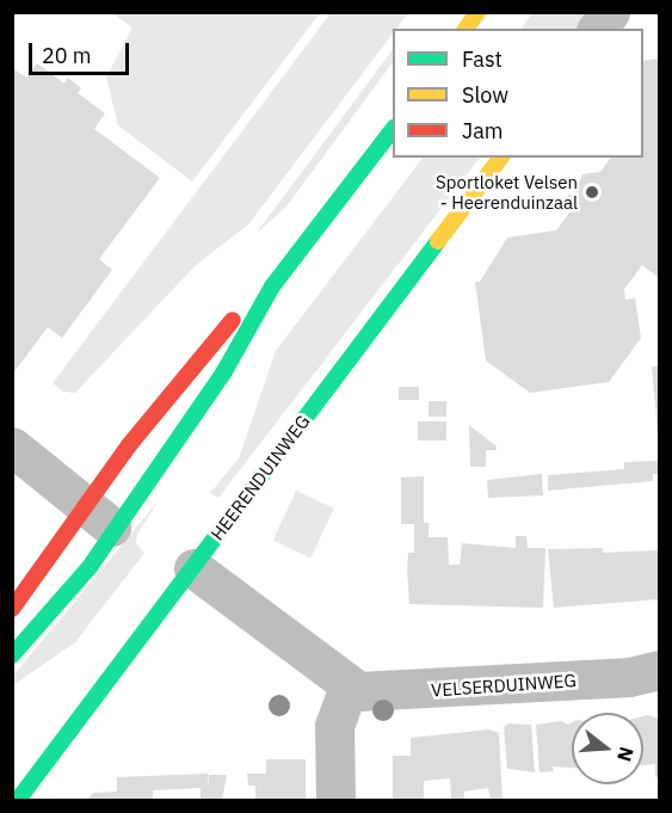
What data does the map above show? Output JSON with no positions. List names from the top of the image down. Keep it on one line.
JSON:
{"streets":{"main road":["HEERENDUINWEG"],"street":["VELSERDUINWEG"]},"crossings":[["HEERENDUINWEG","VELSERDUINWEG"]],"places":["Sportloket Velsen - Heerenduinzaal"],"legend":["Fast","Slow","Jam"],"scale_bar":"20 m","north":"right"}
